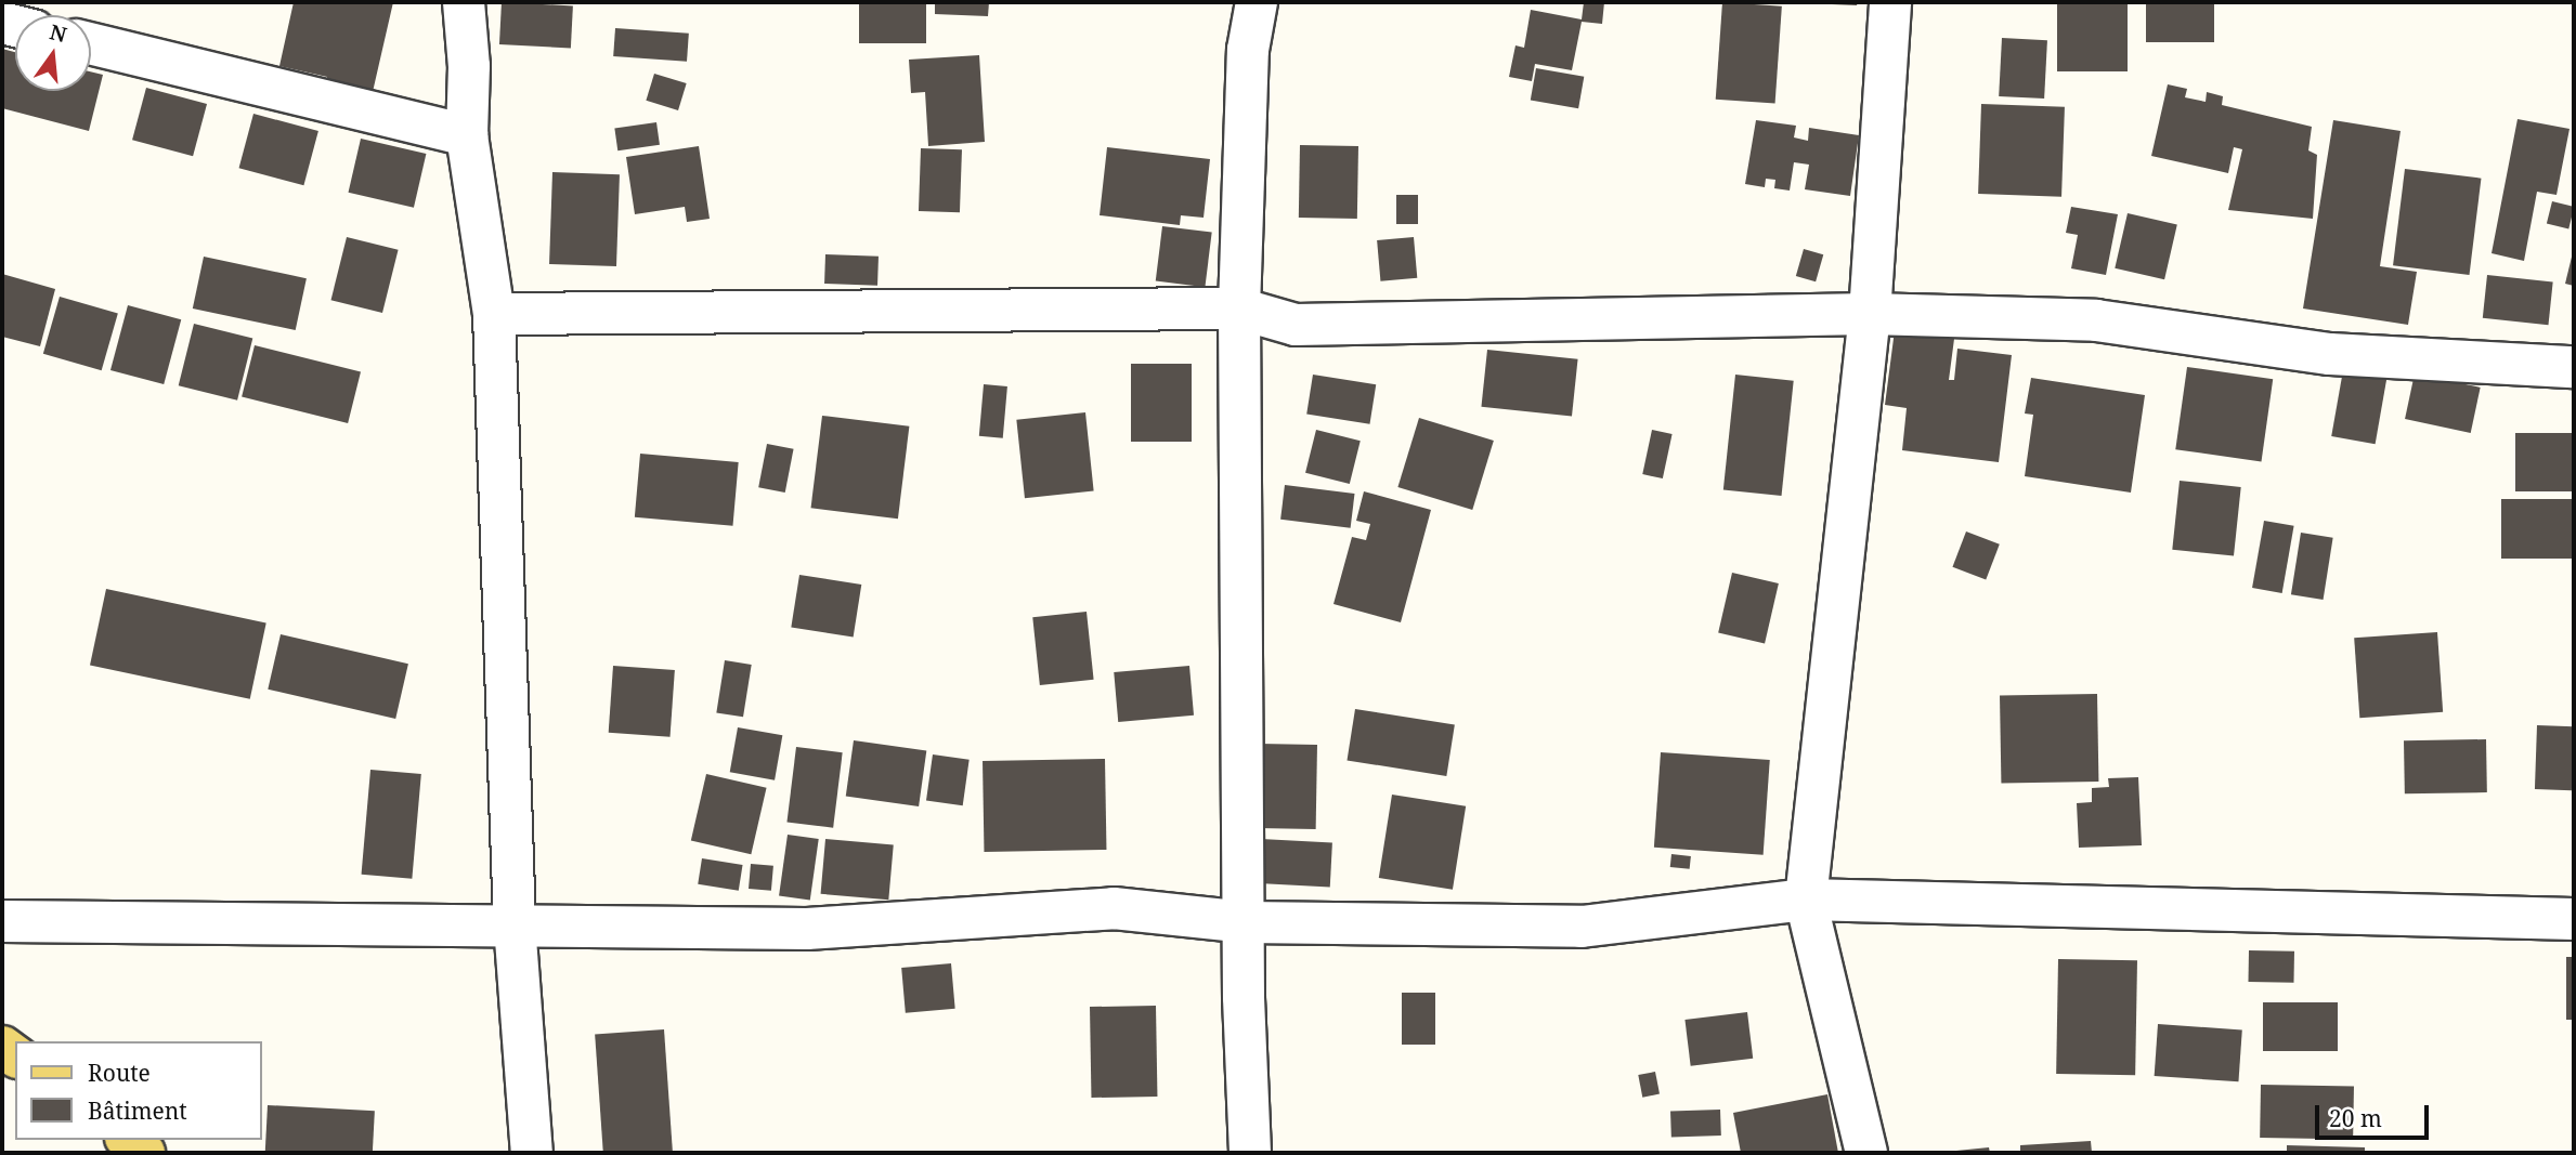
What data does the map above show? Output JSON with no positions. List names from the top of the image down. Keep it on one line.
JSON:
{"legend":["Route","Bâtiment"],"scale_bar":"20 m","north":"top"}
